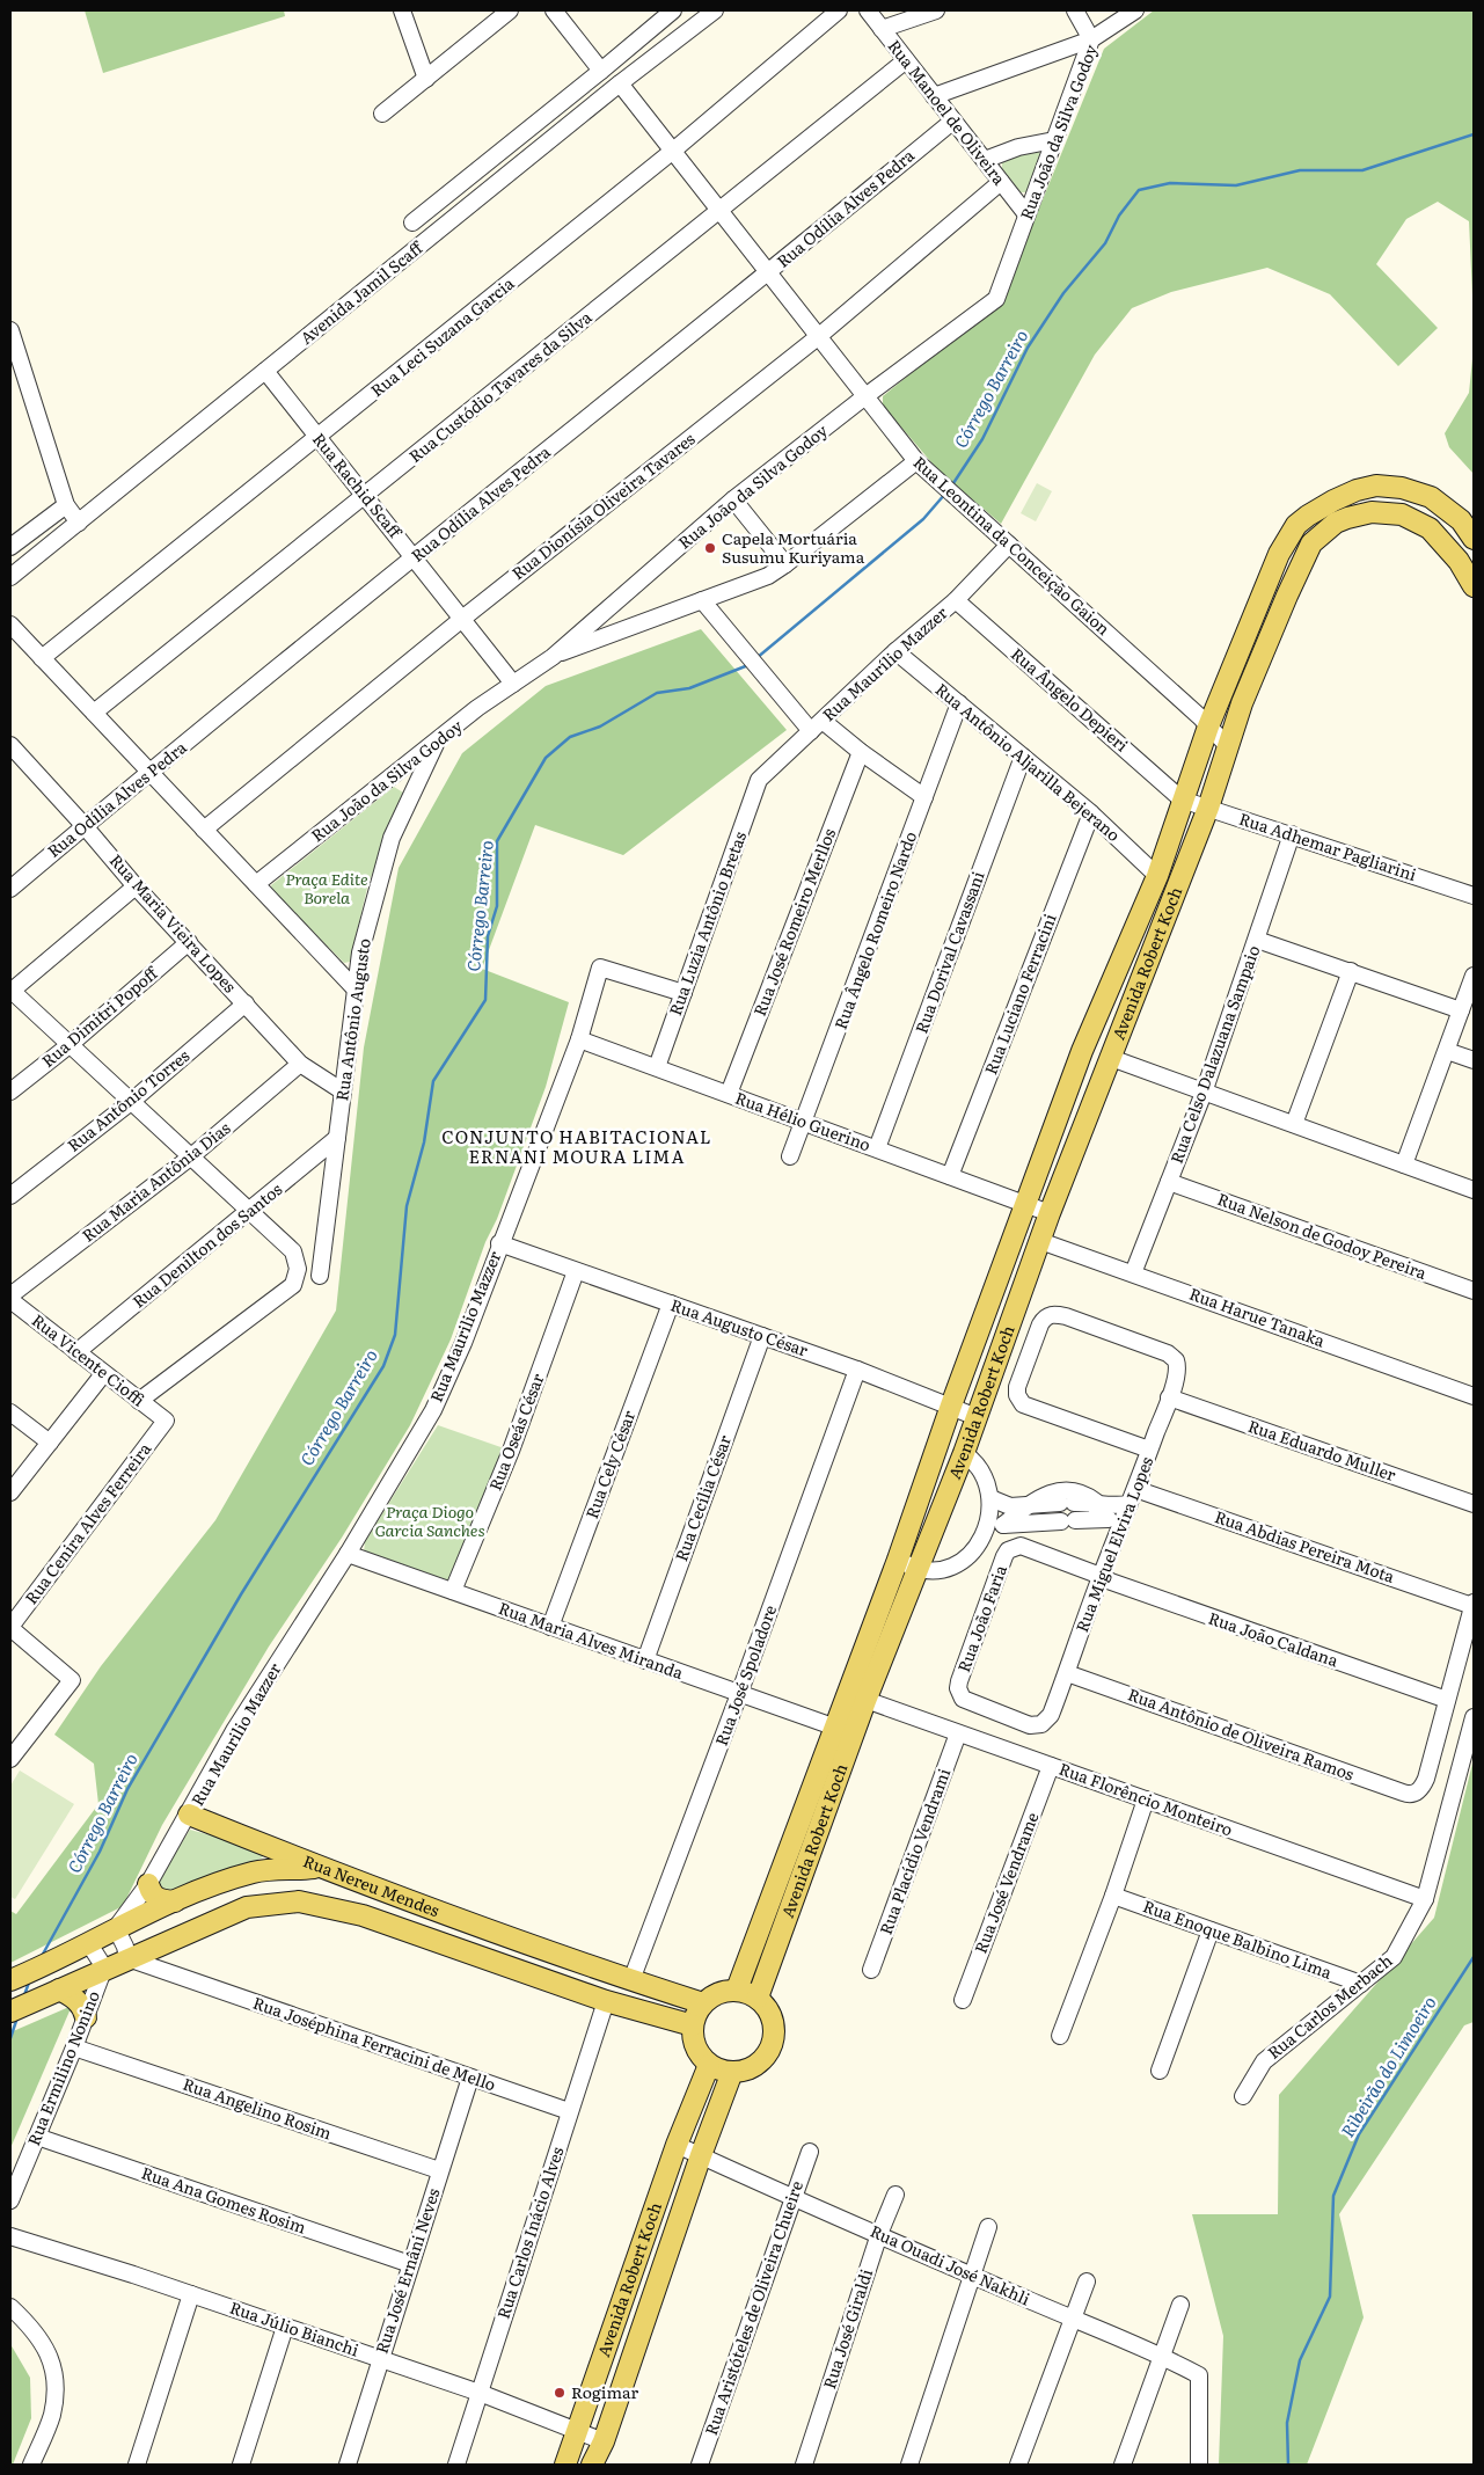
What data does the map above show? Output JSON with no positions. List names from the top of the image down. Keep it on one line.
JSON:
{"streets":{"main road":["Avenida Robert Koch","Rua Nereu Mendes"],"street":["Rua Manoel de Oliveira","Rua João da Silva Godoy","Rua Odília Alves Pedra","Avenida Jamil Scaff","Rua Leci Suzana Garcia","Rua Custódio Tavares da Silva","Rua Rachid Scaff","Rua Dionísia Oliveira Tavares","Rua Leontina da Conceição Gaion","Rua Maurílio Mazzer","Rua Ângelo Depieri","Rua Antônio Aljarilla Bejerano","Rua Adhemar Pagliarini","Rua José Romeiro Merllos","Rua Maria Vieira Lopes","Rua Luzia Antônio Bretas","Rua Ângelo Romeiro Nardo","Rua Dorival Cavassani","Rua Luciano Ferracini","Rua Dimitri Popoff","Rua Antônio Augusto","Rua Celso Dalazuana Sampaio","Rua Antônio Torres","Rua Hélio Guerino","Rua Maria Antônia Dias","Rua Nelson de Godoy Pereira","Rua Denilton dos Santos","Rua Harue Tanaka","Rua Maurilio Mazzer","Rua Augusto César","Rua Vicente Cioffi","Rua Oseás César","Rua Eduardo Muller","Rua Cely César","Rua Cecília César","Rua Cenira Alves Ferreira","Rua Miguel Elvira Lopes","Rua Abdias Pereira Mota","Rua João Faria","Rua João Caldana","Rua Maria Alves Miranda","Rua José Spoladore","Rua Antônio de Oliveira Ramos","Rua Florêncio Monteiro","Rua Placídio Vendrami","Rua José Vendrame","Rua Enoque Balbino Lima","Rua Carlos Merbach","Rua Joséphina Ferracini de Mello","Rua Ermilino Nonino","Rua Angelino Rosim","Rua Ana Gomes Rosim","Rua Carlos Inácio Alves","Rua Ouadi José Nakhli","Rua José Ernâni Neves","Rua Aristóteles de Oliveira Chueire","Rua Júlio Bianchi","Rua José Giraldi"]},"crossings":[["Rua Manoel de Oliveira","Rua João da Silva Godoy"],["Rua Manoel de Oliveira","Rua Odília Alves Pedra"],["Rua Manoel de Oliveira","Rua Custódio Tavares da Silva"],["Rua Manoel de Oliveira","Rua Dionísia Oliveira Tavares"],["Rua João da Silva Godoy","Rua Rachid Scaff"],["Rua João da Silva Godoy","Rua Leontina da Conceição Gaion"],["Rua João da Silva Godoy","Rua Antônio Augusto"],["Rua Odília Alves Pedra","Rua Rachid Scaff"],["Rua Odília Alves Pedra","Rua Leontina da Conceição Gaion"],["Rua Odília Alves Pedra","Rua Maria Vieira Lopes"],["Avenida Jamil Scaff","Rua Rachid Scaff"],["Avenida Jamil Scaff","Rua Leontina da Conceição Gaion"],["Rua Leci Suzana Garcia","Rua Rachid Scaff"],["Rua Leci Suzana Garcia","Rua Leontina da Conceição Gaion"],["Rua Custódio Tavares da Silva","Rua Rachid Scaff"],["Rua Custódio Tavares da Silva","Rua Leontina da Conceição Gaion"],["Rua Rachid Scaff","Rua Dionísia Oliveira Tavares"],["Rua Dionísia Oliveira Tavares","Rua Leontina da Conceição Gaion"],["Rua Leontina da Conceição Gaion","Rua Maurílio Mazzer"],["Rua Leontina da Conceição Gaion","Avenida Robert Koch"],["Rua Maurílio Mazzer","Rua Ângelo Depieri"],["Rua Maurílio Mazzer","Rua Antônio Aljarilla Bejerano"],["Rua Maurílio Mazzer","Rua Luzia Antônio Bretas"],["Rua Ângelo Depieri","Rua Adhemar Pagliarini"],["Rua Ângelo Depieri","Avenida Robert Koch"],["Rua Antônio Aljarilla Bejerano","Rua Ângelo Romeiro Nardo"],["Rua Antônio Aljarilla Bejerano","Rua Dorival Cavassani"],["Rua Antônio Aljarilla Bejerano","Avenida Robert Koch"],["Rua Antônio Aljarilla Bejerano","Rua Luciano Ferracini"],["Rua Adhemar Pagliarini","Avenida Robert Koch"],["Rua Adhemar Pagliarini","Rua Celso Dalazuana Sampaio"],["Rua José Romeiro Merllos","Rua Hélio Guerino"],["Rua Maria Vieira Lopes","Rua Dimitri Popoff"],["Rua Maria Vieira Lopes","Rua Antônio Augusto"],["Rua Maria Vieira Lopes","Rua Antônio Torres"],["Rua Maria Vieira Lopes","Rua Maria Antônia Dias"],["Rua Luzia Antônio Bretas","Rua Hélio Guerino"],["Rua Luzia Antônio Bretas","Rua Maurilio Mazzer"],["Rua Ângelo Romeiro Nardo","Rua Hélio Guerino"],["Rua Dorival Cavassani","Rua Hélio Guerino"],["Avenida Robert Koch","Rua Hélio Guerino"],["Avenida Robert Koch","Rua Harue Tanaka"],["Avenida Robert Koch","Rua Augusto César"],["Avenida Robert Koch","Rua Maria Alves Miranda"],["Avenida Robert Koch","Rua Florêncio Monteiro"],["Avenida Robert Koch","Rua Nereu Mendes"],["Avenida Robert Koch","Rua Ouadi José Nakhli"],["Avenida Robert Koch","Rua Júlio Bianchi"],["Rua Luciano Ferracini","Rua Hélio Guerino"],["Rua Antônio Augusto","Rua Denilton dos Santos"],["Rua Celso Dalazuana Sampaio","Rua Nelson de Godoy Pereira"],["Rua Celso Dalazuana Sampaio","Rua Harue Tanaka"],["Rua Hélio Guerino","Rua Maurilio Mazzer"],["Rua Maria Antônia Dias","Rua Vicente Cioffi"],["Rua Denilton dos Santos","Rua Vicente Cioffi"],["Rua Maurilio Mazzer","Rua Augusto César"],["Rua Maurilio Mazzer","Rua Maria Alves Miranda"],["Rua Maurilio Mazzer","Rua Nereu Mendes"],["Rua Augusto César","Rua Oseás César"],["Rua Augusto César","Rua Cely César"],["Rua Augusto César","Rua Cecília César"],["Rua Augusto César","Rua José Spoladore"],["Rua Vicente Cioffi","Rua Cenira Alves Ferreira"],["Rua Oseás César","Rua Maria Alves Miranda"],["Rua Eduardo Muller","Rua Miguel Elvira Lopes"],["Rua Cely César","Rua Maria Alves Miranda"],["Rua Cecília César","Rua Maria Alves Miranda"],["Rua Miguel Elvira Lopes","Rua Abdias Pereira Mota"],["Rua Miguel Elvira Lopes","Rua João Faria"],["Rua Miguel Elvira Lopes","Rua João Caldana"],["Rua Miguel Elvira Lopes","Rua Antônio de Oliveira Ramos"],["Rua João Faria","Rua João Caldana"],["Rua João Caldana","Rua Antônio de Oliveira Ramos"],["Rua Maria Alves Miranda","Rua José Spoladore"],["Rua José Spoladore","Rua Nereu Mendes"],["Rua Florêncio Monteiro","Rua Placídio Vendrami"],["Rua Florêncio Monteiro","Rua José Vendrame"],["Rua Florêncio Monteiro","Rua Carlos Merbach"],["Rua Nereu Mendes","Rua Joséphina Ferracini de Mello"],["Rua Nereu Mendes","Rua Ermilino Nonino"],["Rua Nereu Mendes","Rua Carlos Inácio Alves"],["Rua Enoque Balbino Lima","Rua Carlos Merbach"],["Rua Joséphina Ferracini de Mello","Rua Carlos Inácio Alves"],["Rua Joséphina Ferracini de Mello","Rua José Ernâni Neves"],["Rua Ermilino Nonino","Rua Angelino Rosim"],["Rua Ermilino Nonino","Rua Ana Gomes Rosim"],["Rua Angelino Rosim","Rua José Ernâni Neves"],["Rua Ana Gomes Rosim","Rua José Ernâni Neves"],["Rua Carlos Inácio Alves","Rua Júlio Bianchi"],["Rua Ouadi José Nakhli","Rua Aristóteles de Oliveira Chueire"],["Rua Ouadi José Nakhli","Rua José Giraldi"],["Rua José Ernâni Neves","Rua Júlio Bianchi"]],"districts":["CONJUNTO HABITACIONAL ERNANI MOURA LIMA"],"water":["Córrego Barreiro","Ribeirão do Limoeiro"],"parks":["Praça Edite Borela","Praça Diogo Garcia Sanches"],"places":["Capela Mortuária Susumu Kuriyama","Rogimar"]}
